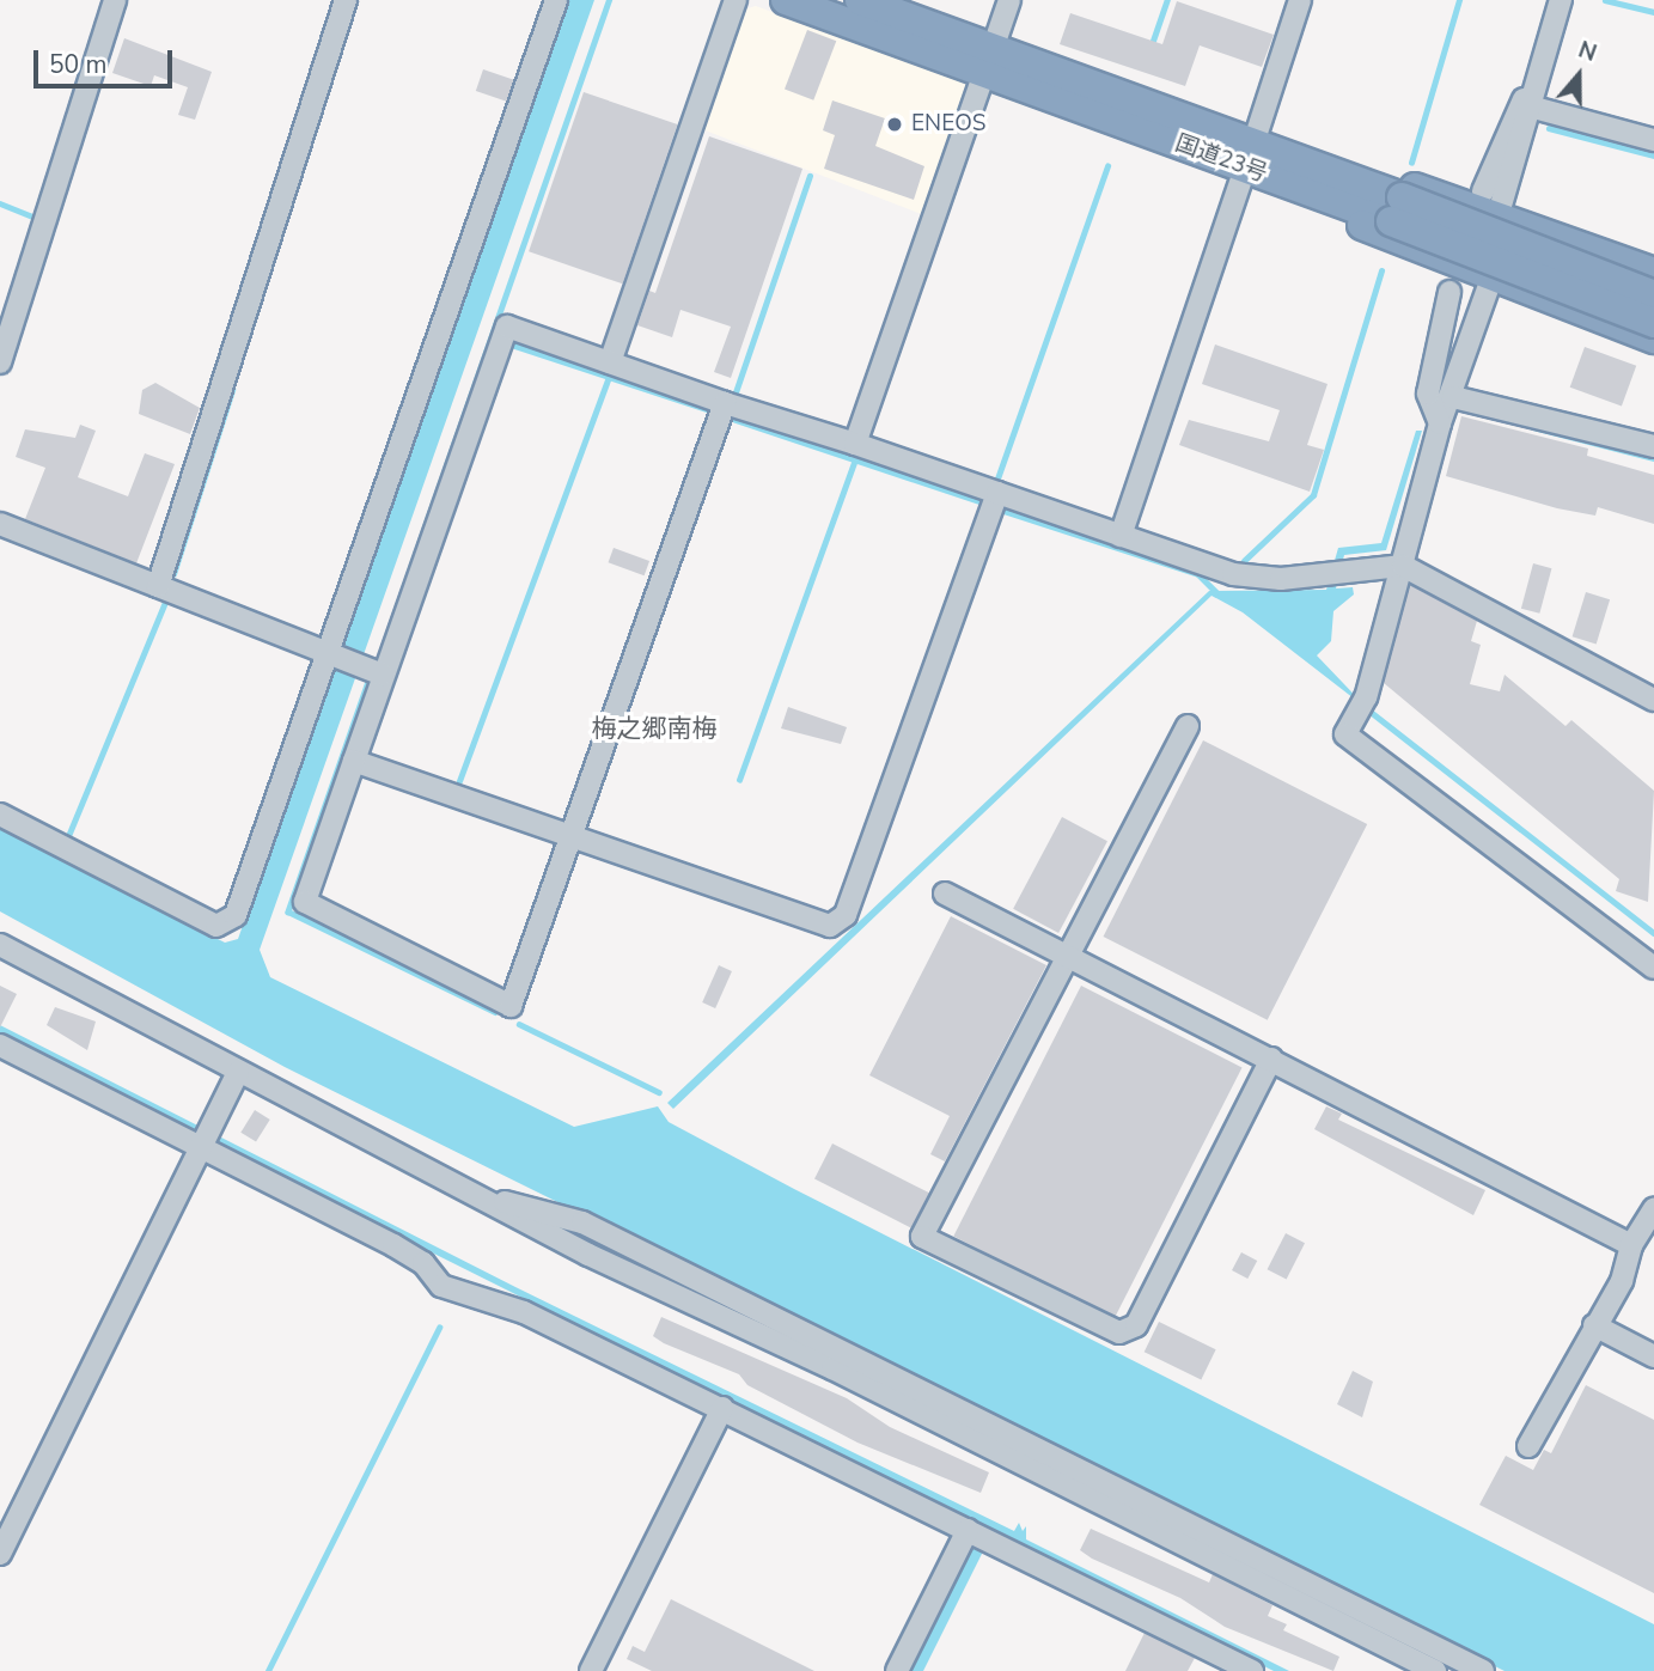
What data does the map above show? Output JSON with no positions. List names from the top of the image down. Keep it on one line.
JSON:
{"streets":{"highway":["国道23号"]},"districts":["梅之郷南梅"],"places":["ENEOS"],"scale_bar":"50 m","north":"top"}
